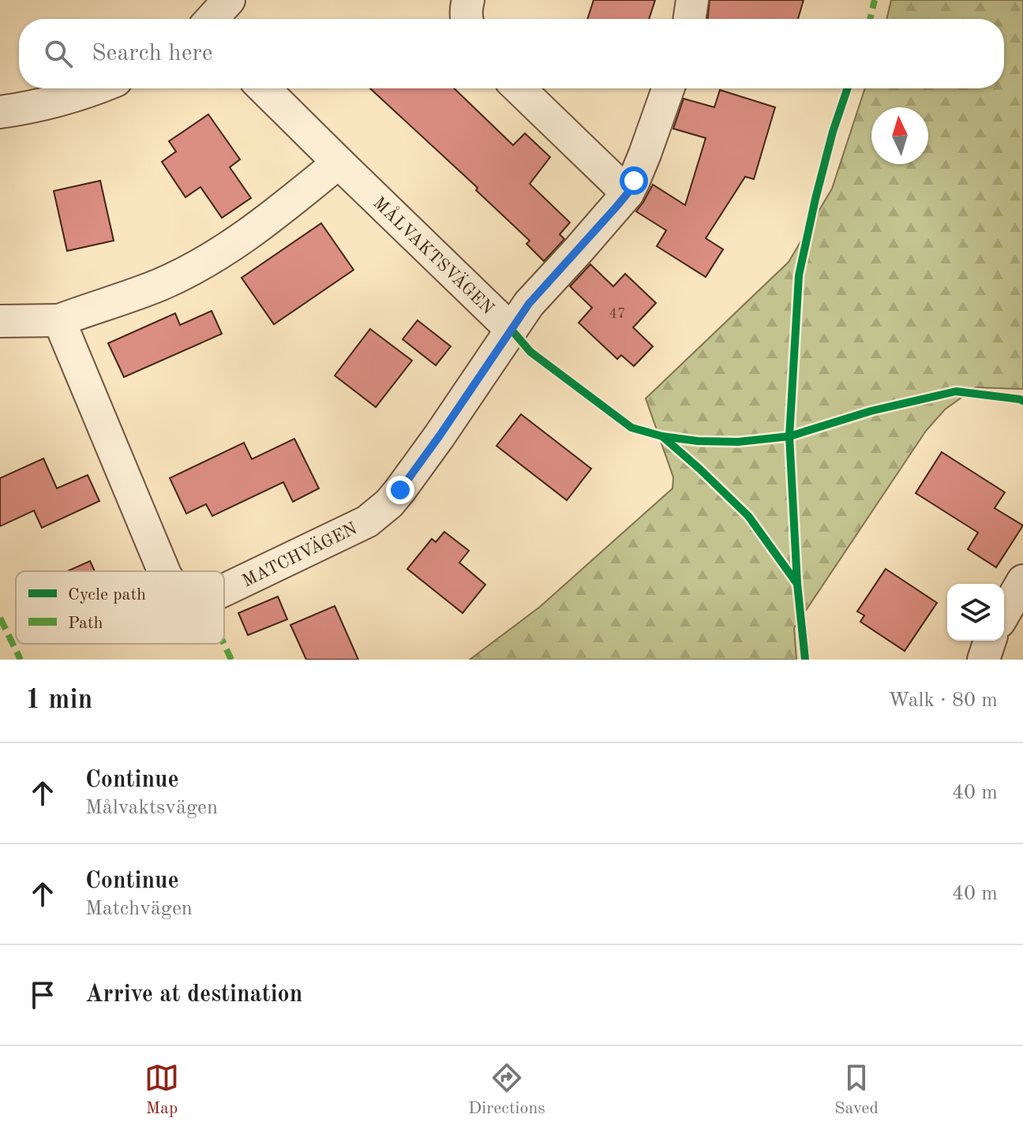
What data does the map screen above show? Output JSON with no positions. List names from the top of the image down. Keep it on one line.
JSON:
{"streets":{"street":["MÅLVAKTSVÄGEN","MATCHVÄGEN"]},"crossings":[["MÅLVAKTSVÄGEN","MATCHVÄGEN"]],"house_numbers":["47"],"legend":["Cycle path","Path"],"north":"top","page":{"search":"Search here","heading":["1 min","Walk · 80 m"],"list":[["Continue","Målvaktsvägen","40 m"],["Continue","Matchvägen","40 m"],"Arrive at destination"],"nav":["Map","Directions","Saved"]}}
